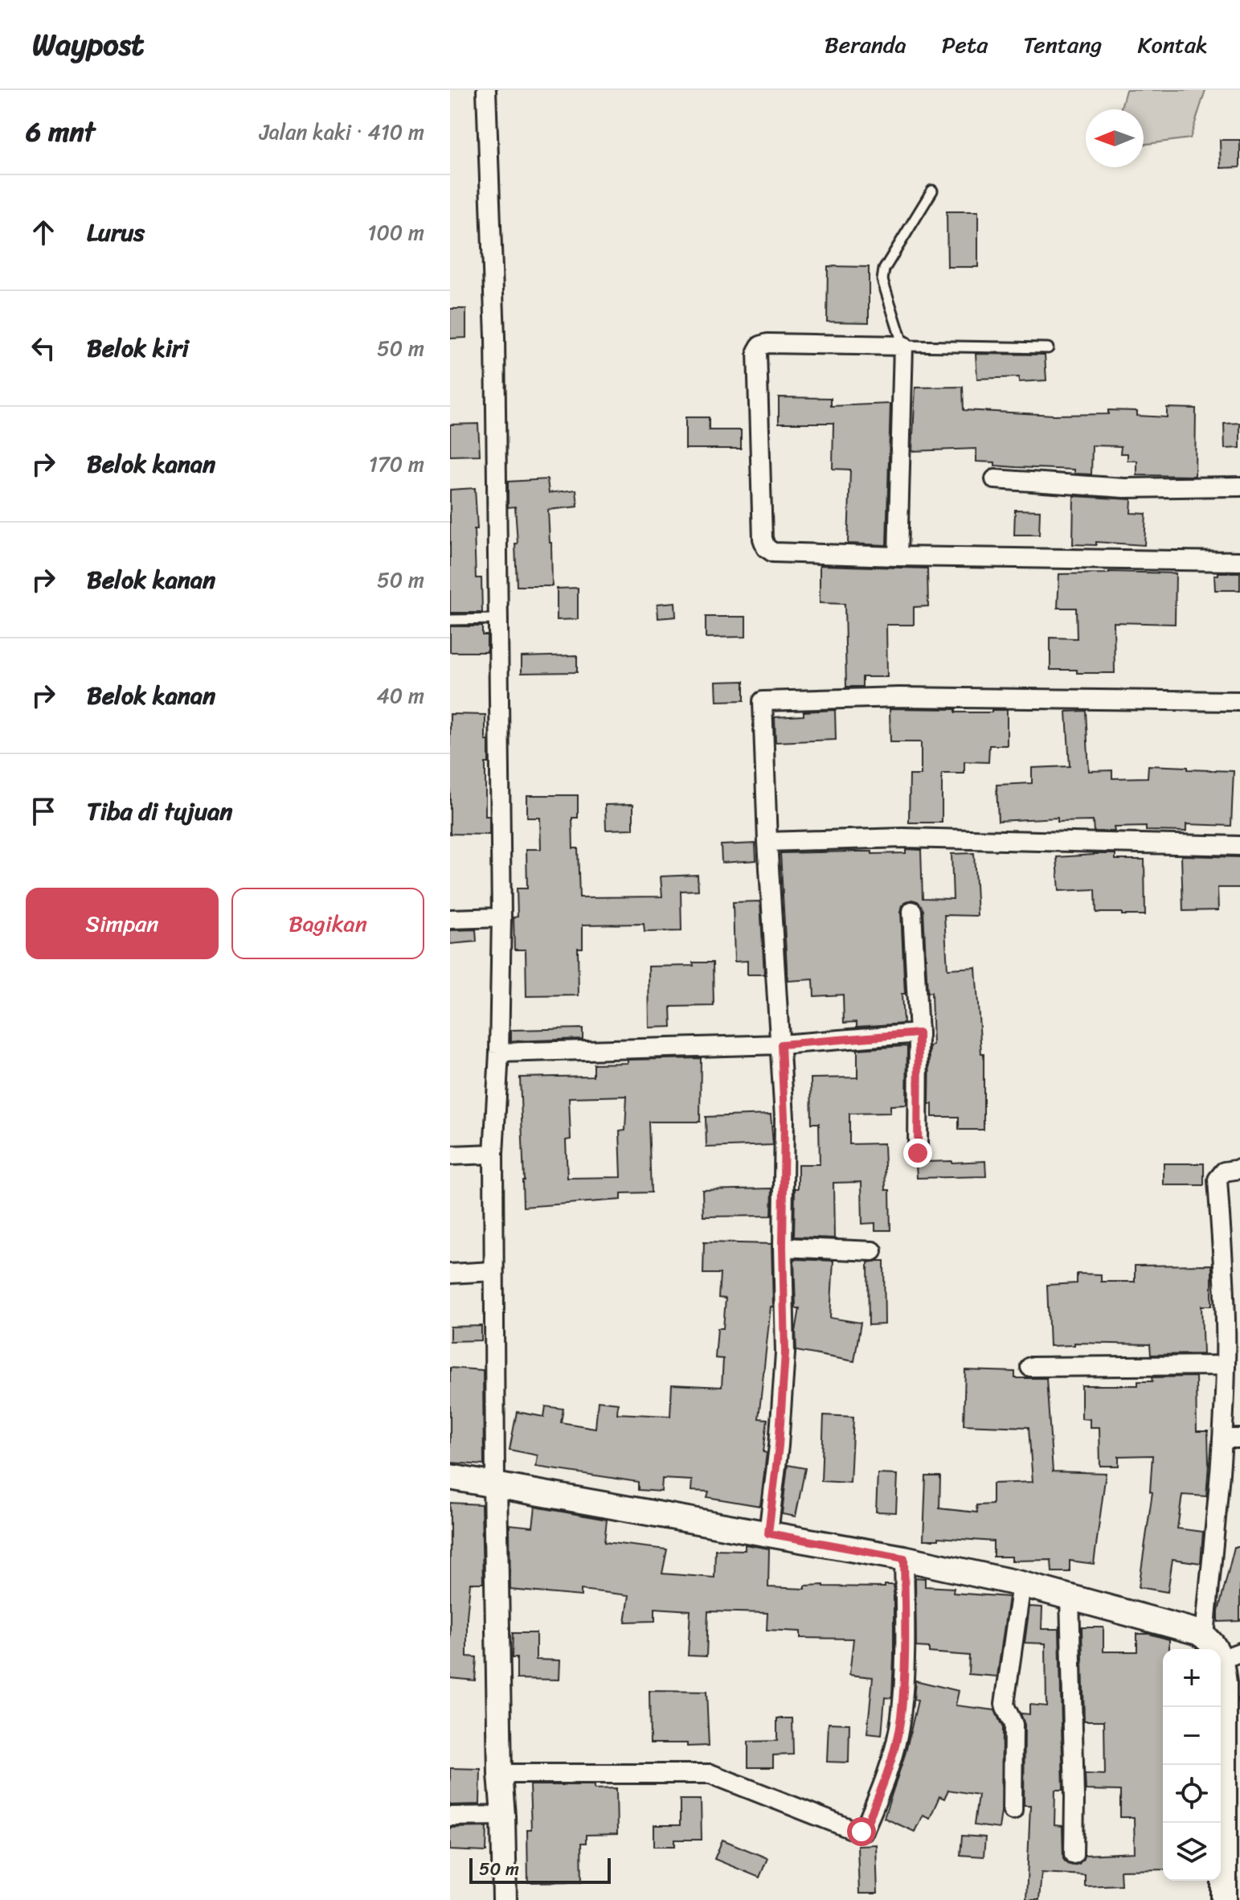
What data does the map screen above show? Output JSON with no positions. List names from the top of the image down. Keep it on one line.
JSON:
{"scale_bar":"50 m","north":"left","page":{"header":"Waypost","nav":["Beranda","Peta","Tentang","Kontak"],"heading":["6 mnt","Jalan kaki · 410 m"],"list":[["Lurus","100 m"],["Belok kiri","50 m"],["Belok kanan","170 m"],["Belok kanan","50 m"],["Belok kanan","40 m"],"Tiba di tujuan"],"buttons":["Simpan","Bagikan"],"map_buttons":["+","−"],"scale":"50 m"}}
